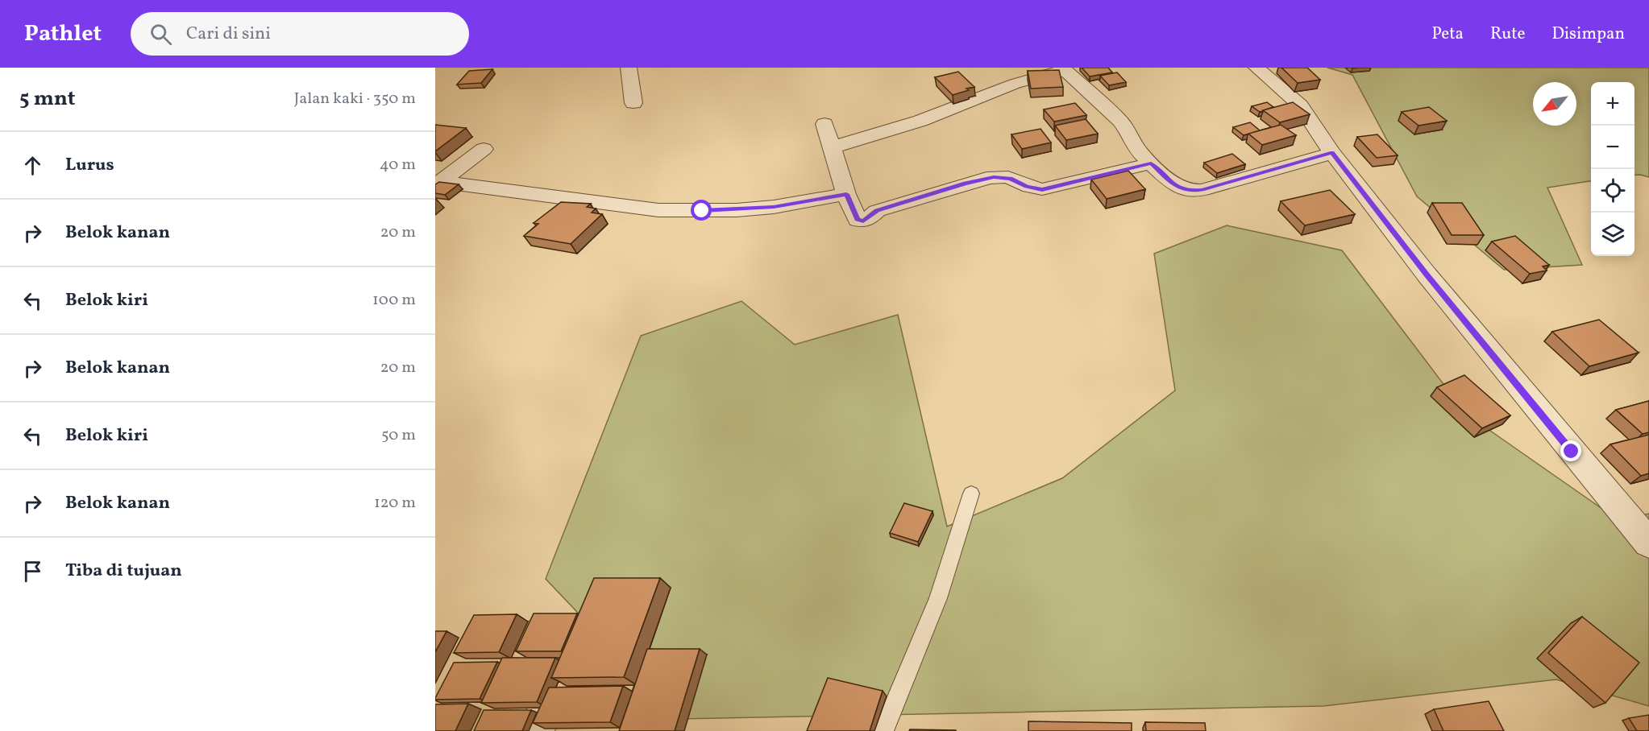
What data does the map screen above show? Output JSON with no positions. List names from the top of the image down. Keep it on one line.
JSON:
{"north":"bottom left","page":{"header":"Pathlet","search":"Cari di sini","nav":["Peta","Rute","Disimpan"],"heading":["5 mnt","Jalan kaki · 350 m"],"map_buttons":["+","−"],"list":[["Lurus","40 m"],["Belok kanan","20 m"],["Belok kiri","100 m"],["Belok kanan","20 m"],["Belok kiri","50 m"],["Belok kanan","120 m"],"Tiba di tujuan"]}}
